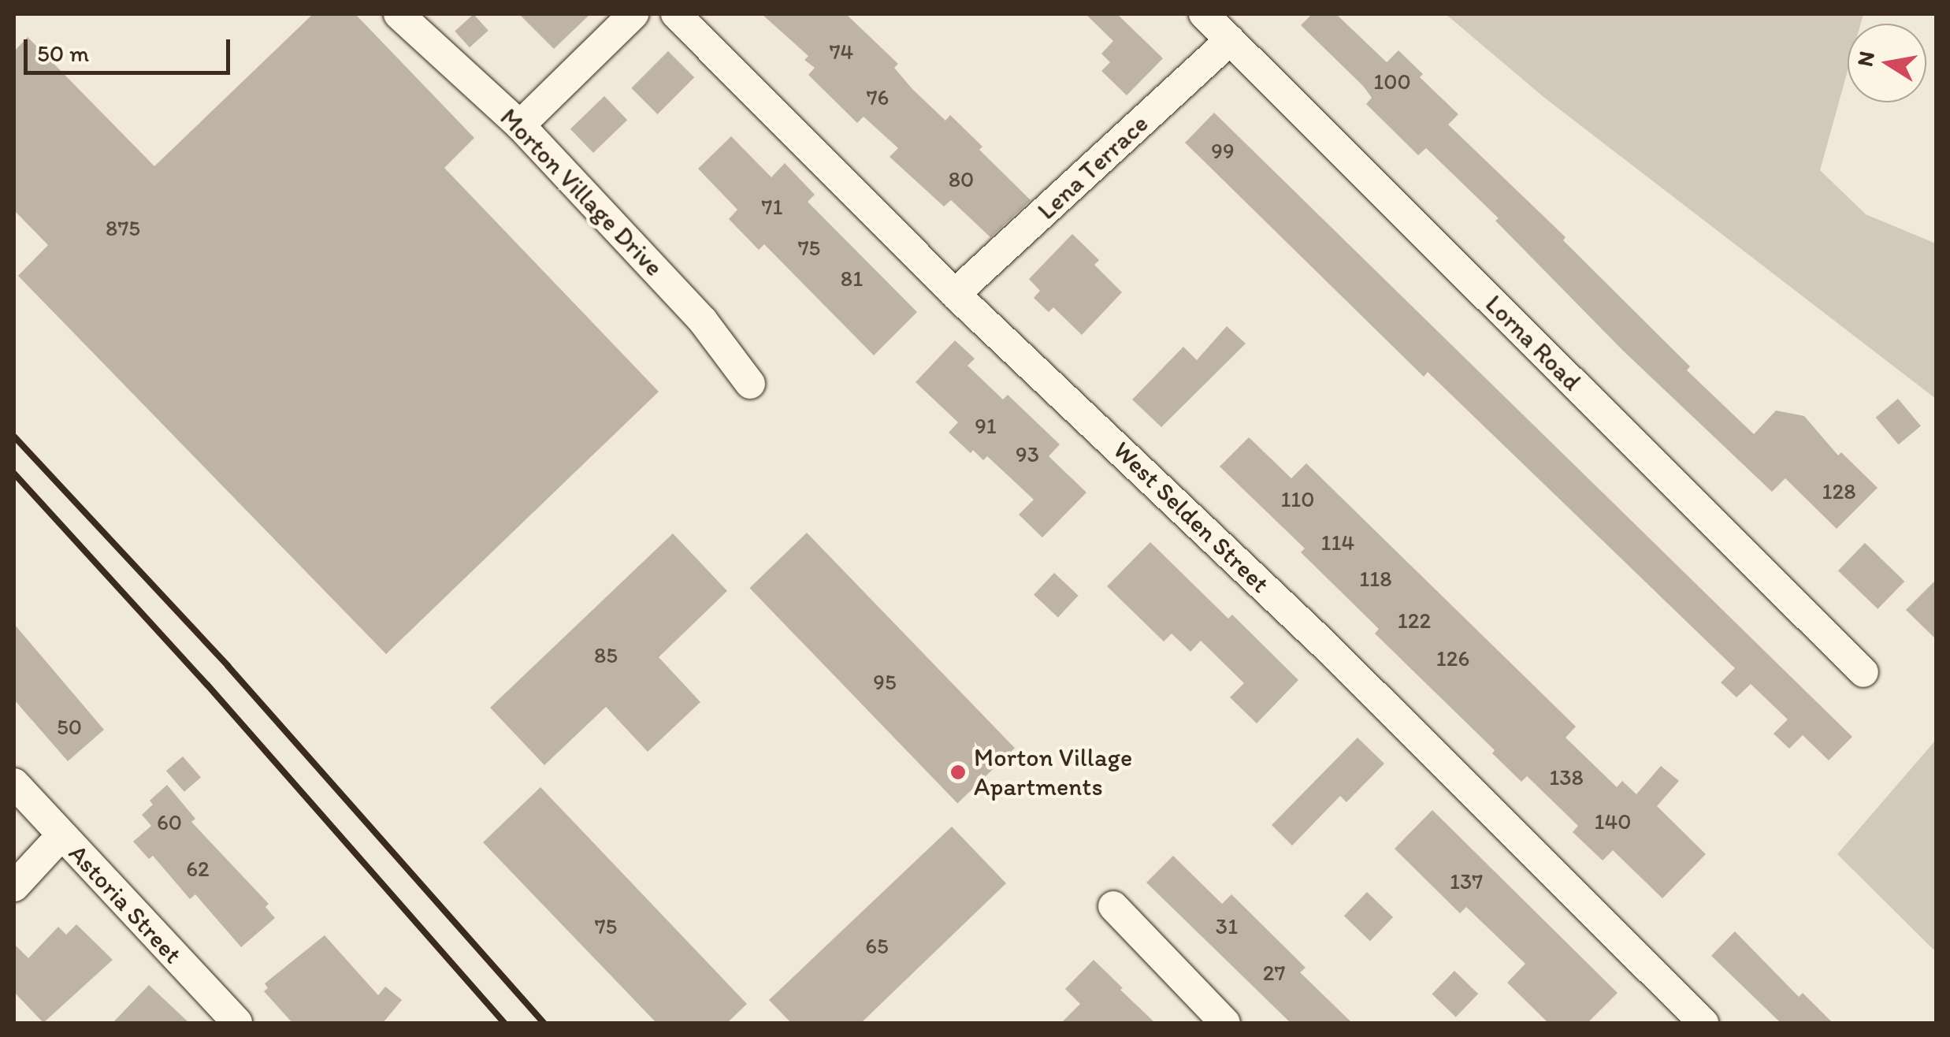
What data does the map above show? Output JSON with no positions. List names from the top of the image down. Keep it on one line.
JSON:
{"streets":{"street":["Lena Terrace","Morton Village Drive","Lorna Road","West Selden Street","Astoria Street"]},"crossings":[["Lena Terrace","Lorna Road"],["Lena Terrace","West Selden Street"]],"places":["Morton Village Apartments"],"house_numbers":["74","100","76","99","80","71","875","75","81","91","93","128","110","114","118","122","85","126","95","50","138","140","60","62","137","75","31","65","27"],"scale_bar":"50 m","north":"left"}
